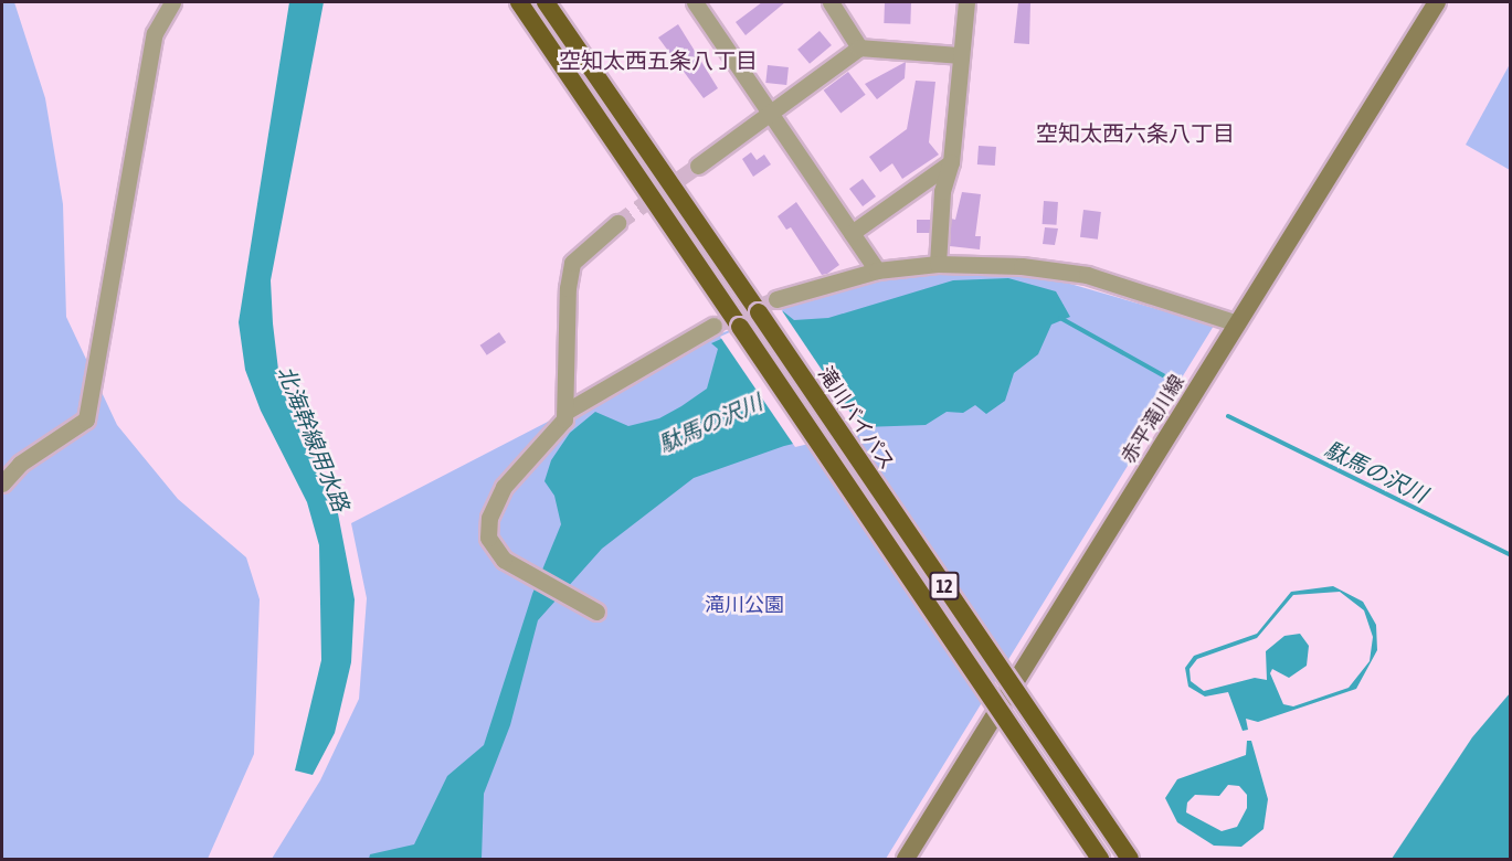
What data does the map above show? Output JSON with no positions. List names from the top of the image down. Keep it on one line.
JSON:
{"streets":{"highway":["滝川バイパス","12"],"main road":["赤平滝川線"]},"districts":["空知太西五条八丁目","空知太西六条八丁目"],"water":["駄馬の沢川","北海幹線用水路"],"parks":["滝川公園"]}
